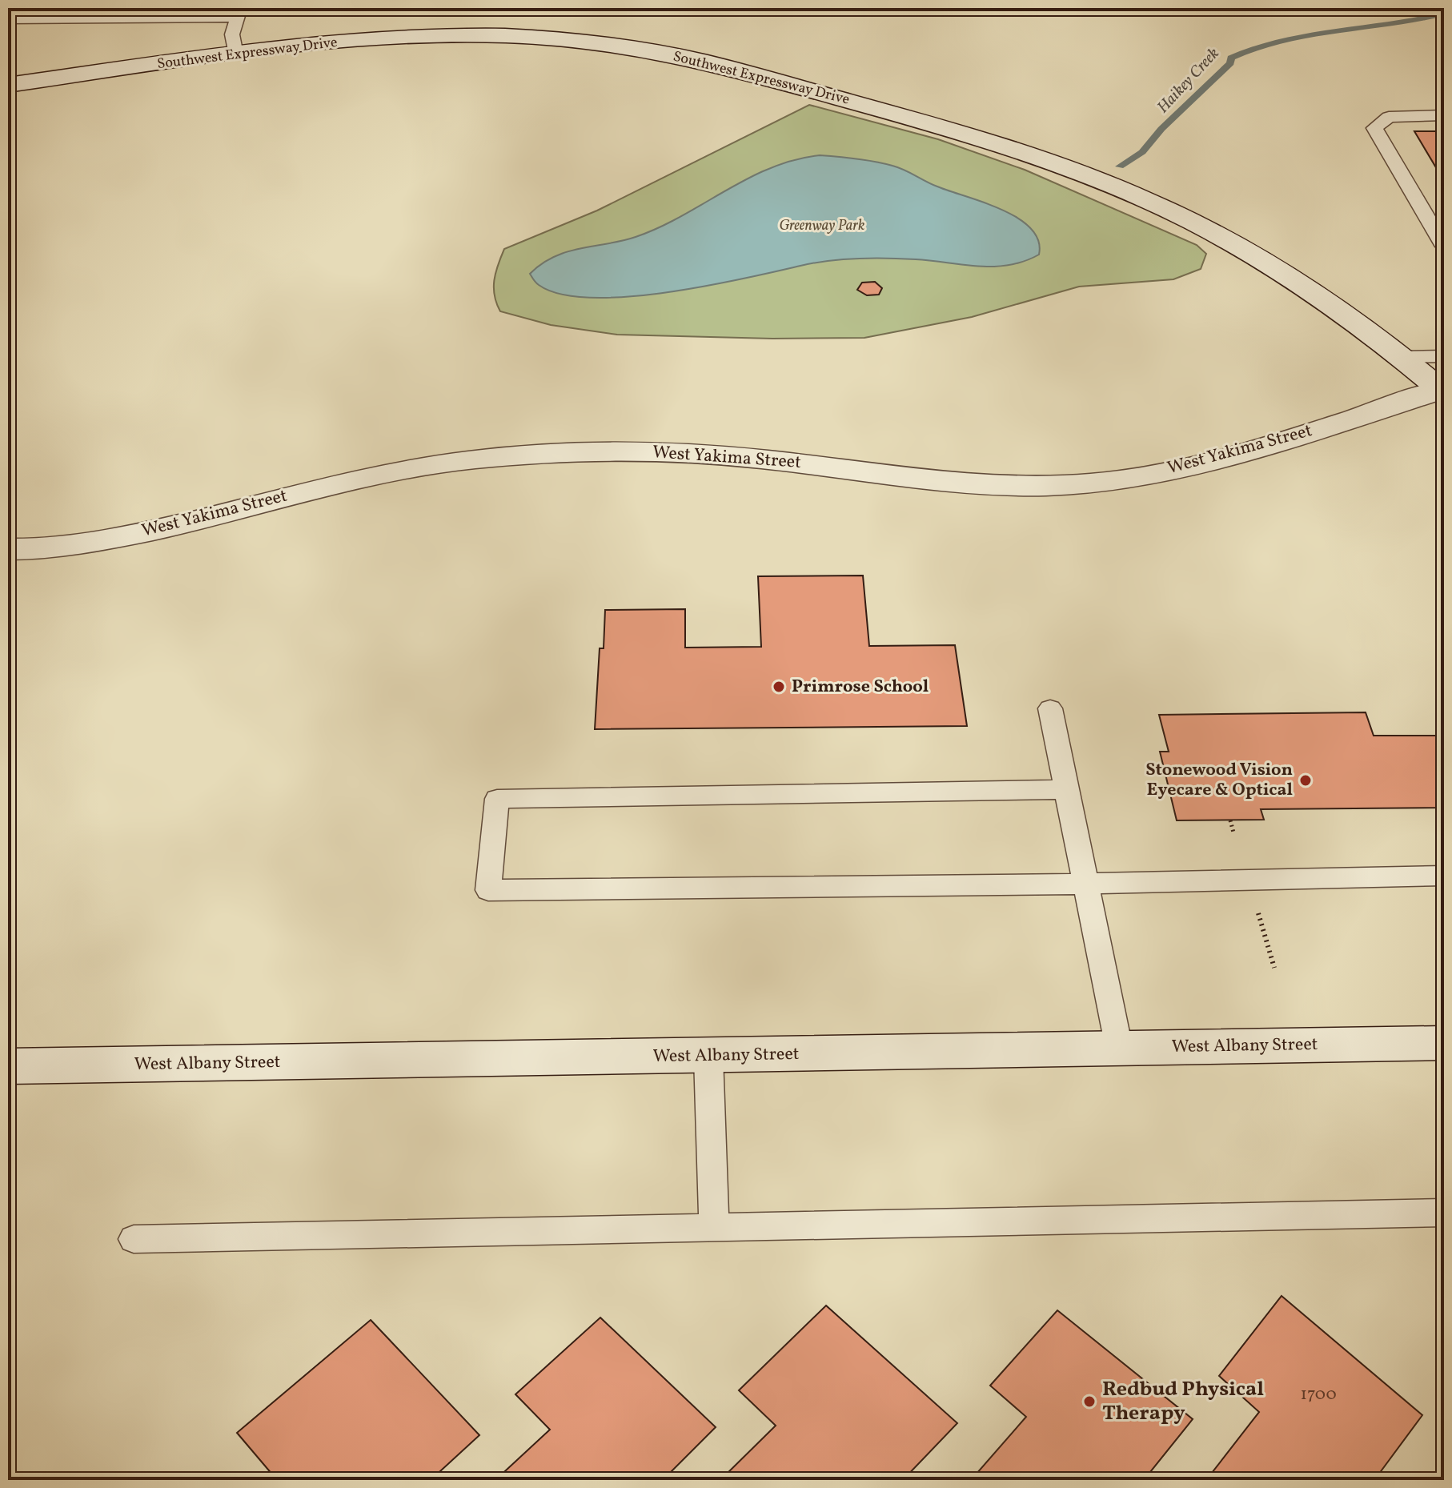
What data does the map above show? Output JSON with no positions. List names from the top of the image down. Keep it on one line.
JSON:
{"streets":{"street":["Southwest Expressway Drive","West Yakima Street","West Albany Street"]},"crossings":[["Southwest Expressway Drive","West Yakima Street"]],"water":["Haikey Creek"],"parks":["Greenway Park"],"places":["Primrose School","Stonewood Vision Eyecare & Optical","Redbud Physical Therapy"],"house_numbers":["1700"]}
